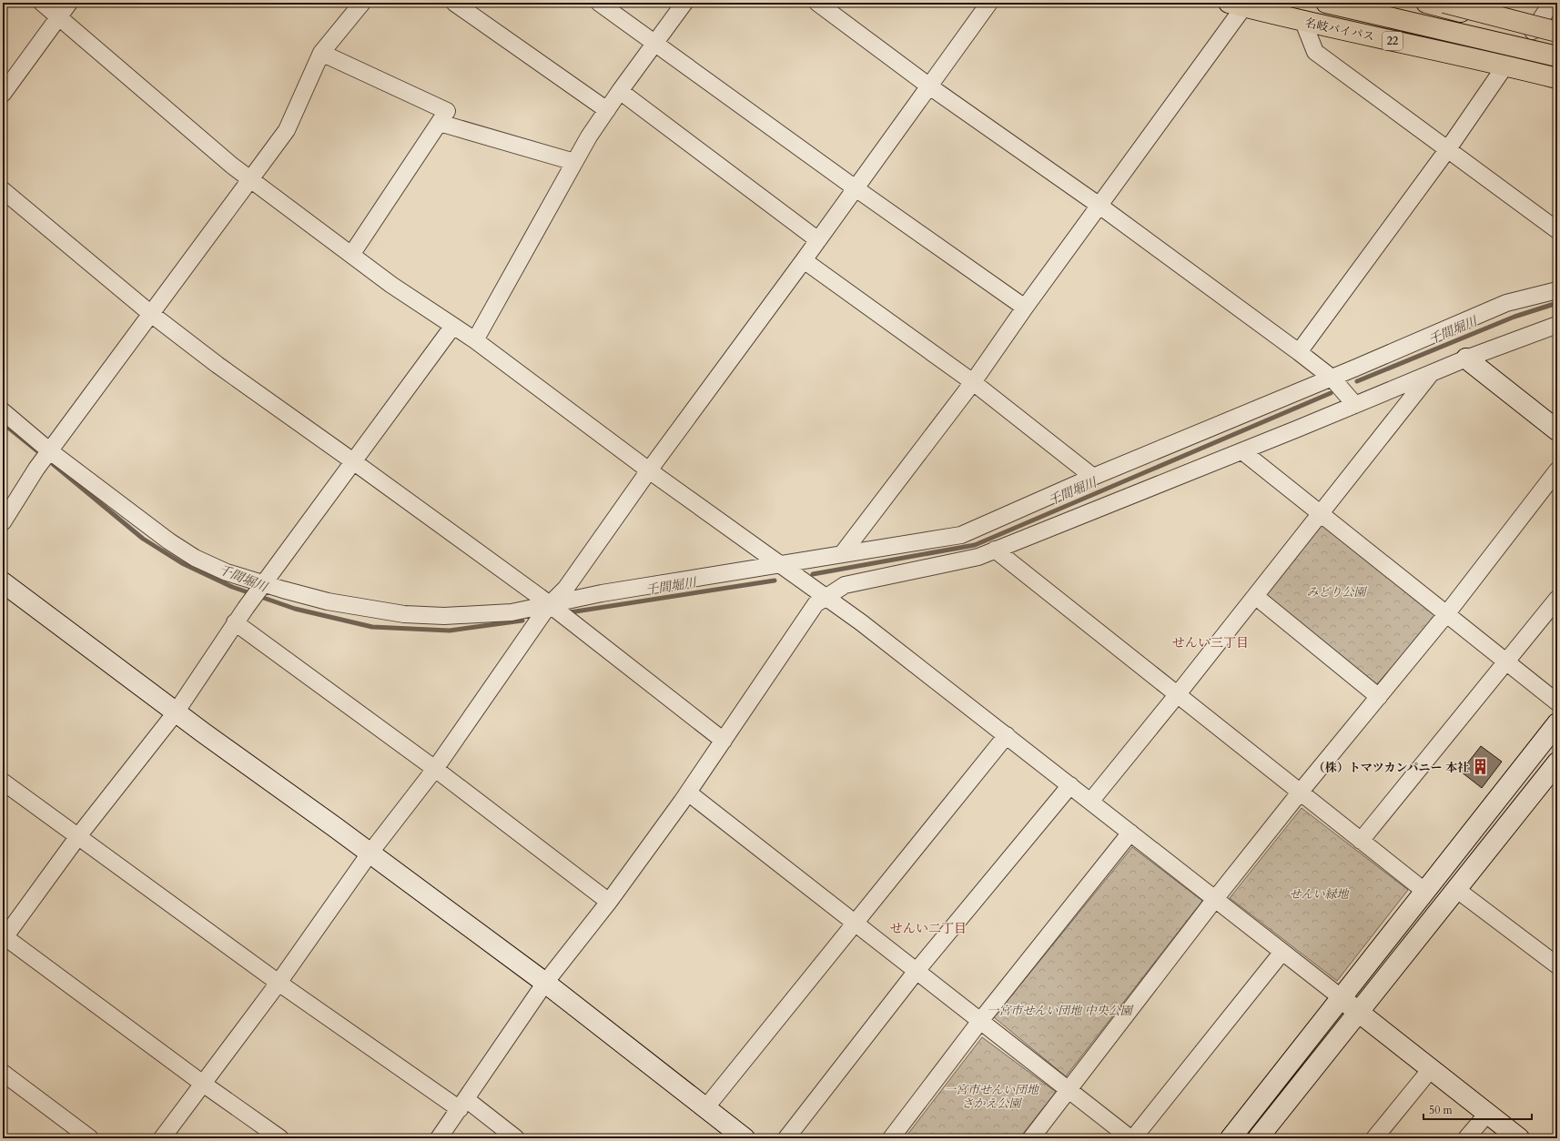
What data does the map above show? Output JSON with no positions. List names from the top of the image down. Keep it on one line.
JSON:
{"streets":{"highway":["名岐バイパス","22"]},"districts":["せんい三丁目","せんい二丁目"],"water":["千間堀川"],"parks":["みどり公園","せんい緑地","一宮市せんい団地 中央公園","一宮市せんい団地 さかえ公園"],"places":{"building":["（株）トマツカンパニー 本社"]},"scale_bar":"50 m"}
